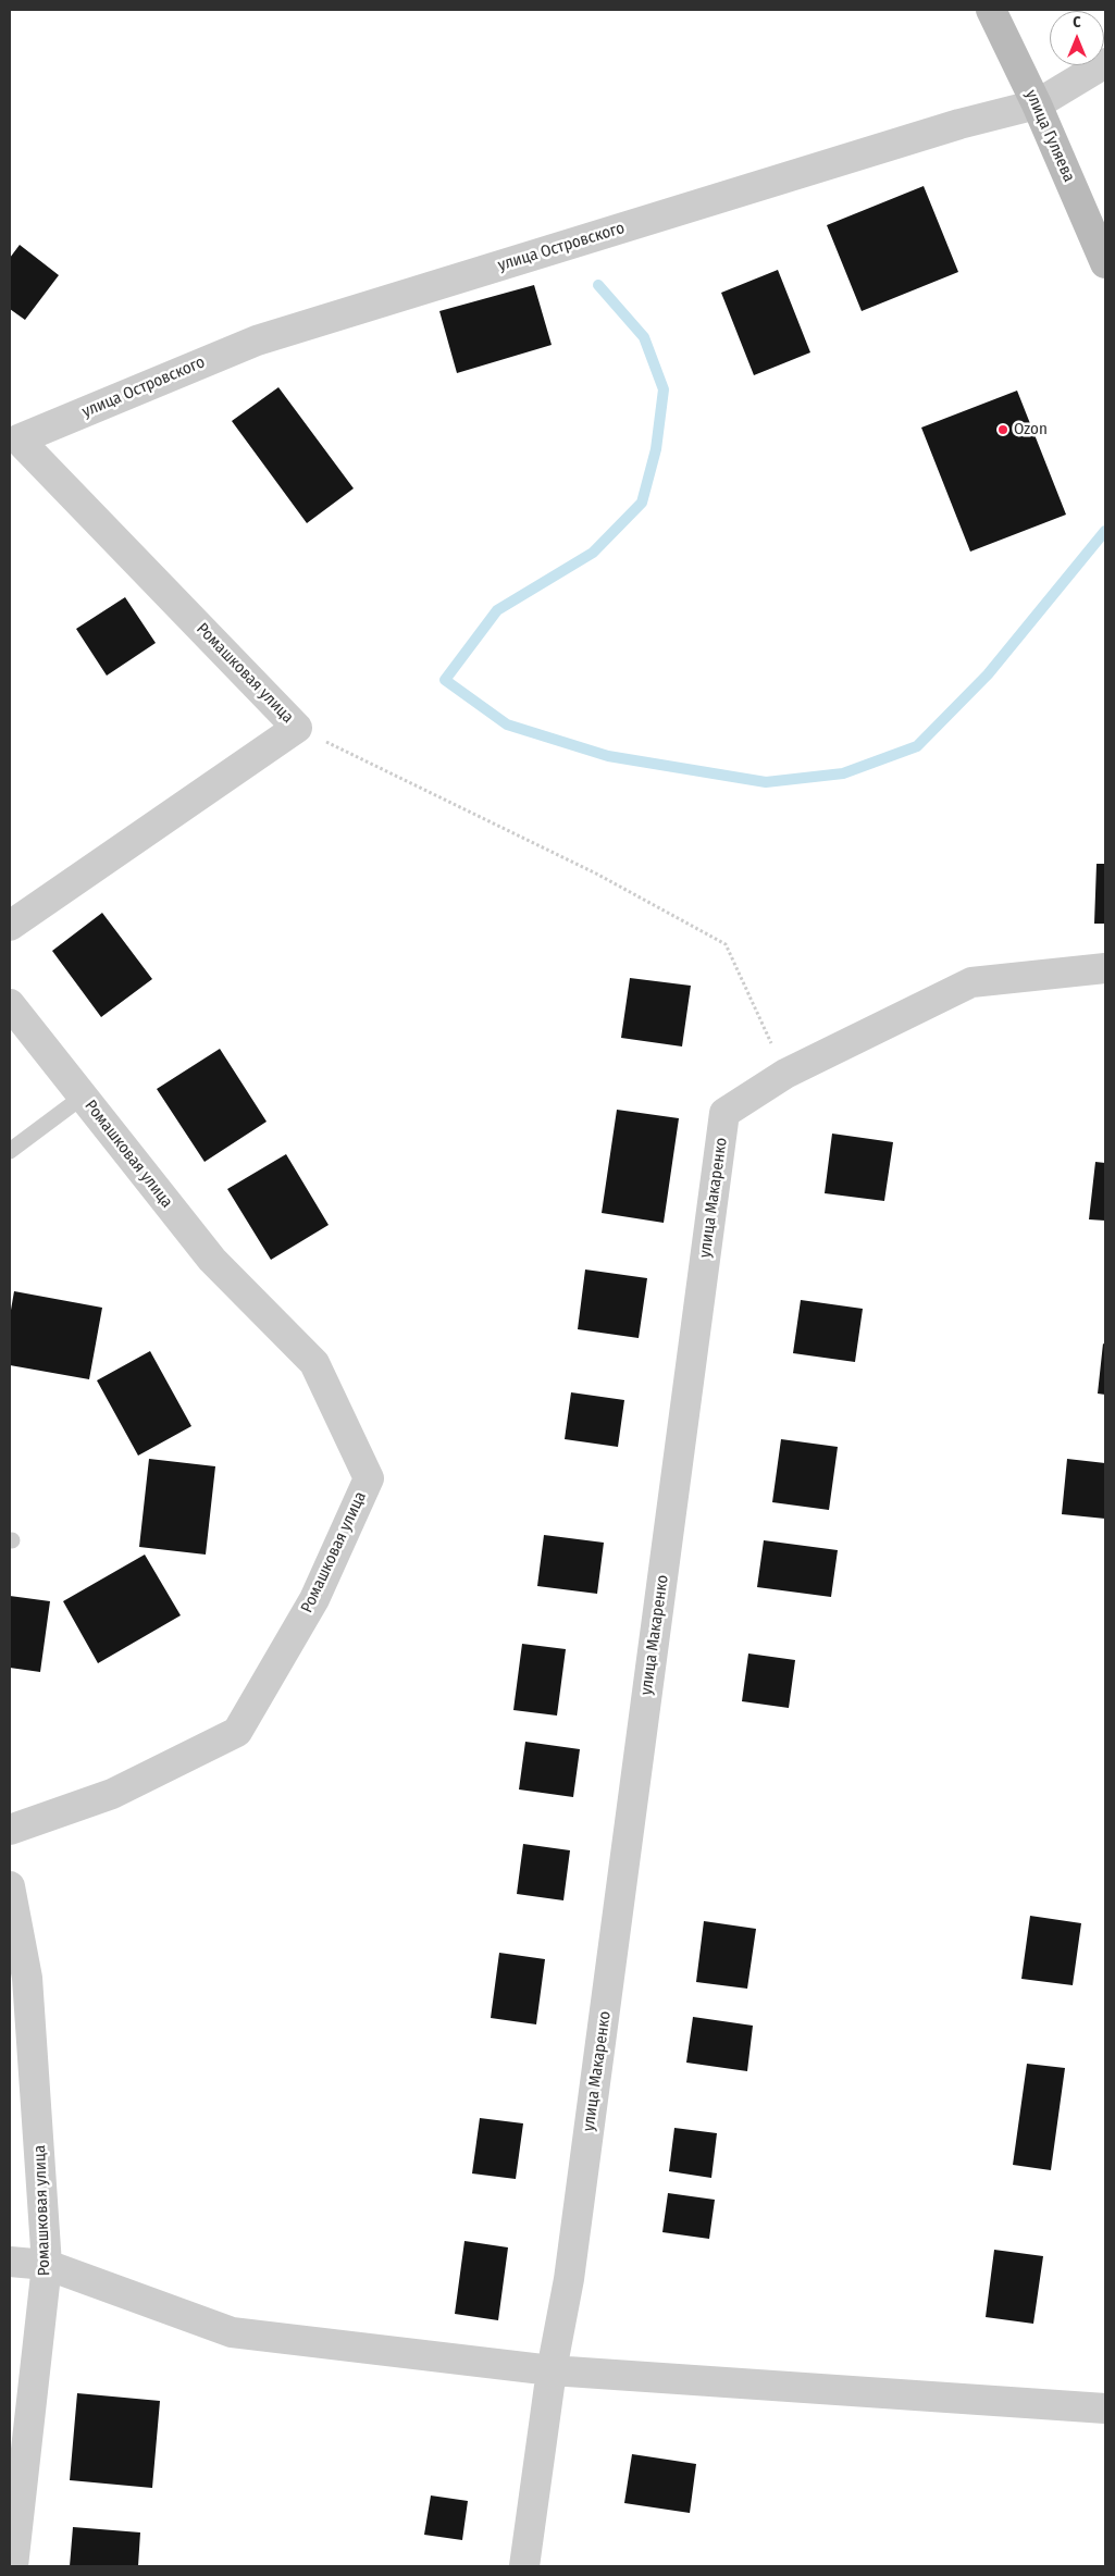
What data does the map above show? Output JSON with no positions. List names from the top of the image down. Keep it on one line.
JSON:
{"streets":{"main road":["улица Гуляева"],"street":["улица Островского","Ромашковая улица","улица Макаренко"]},"crossings":[["улица Гуляева","улица Островского"],["улица Островского","Ромашковая улица"]],"places":["Ozon"],"north":"top"}
